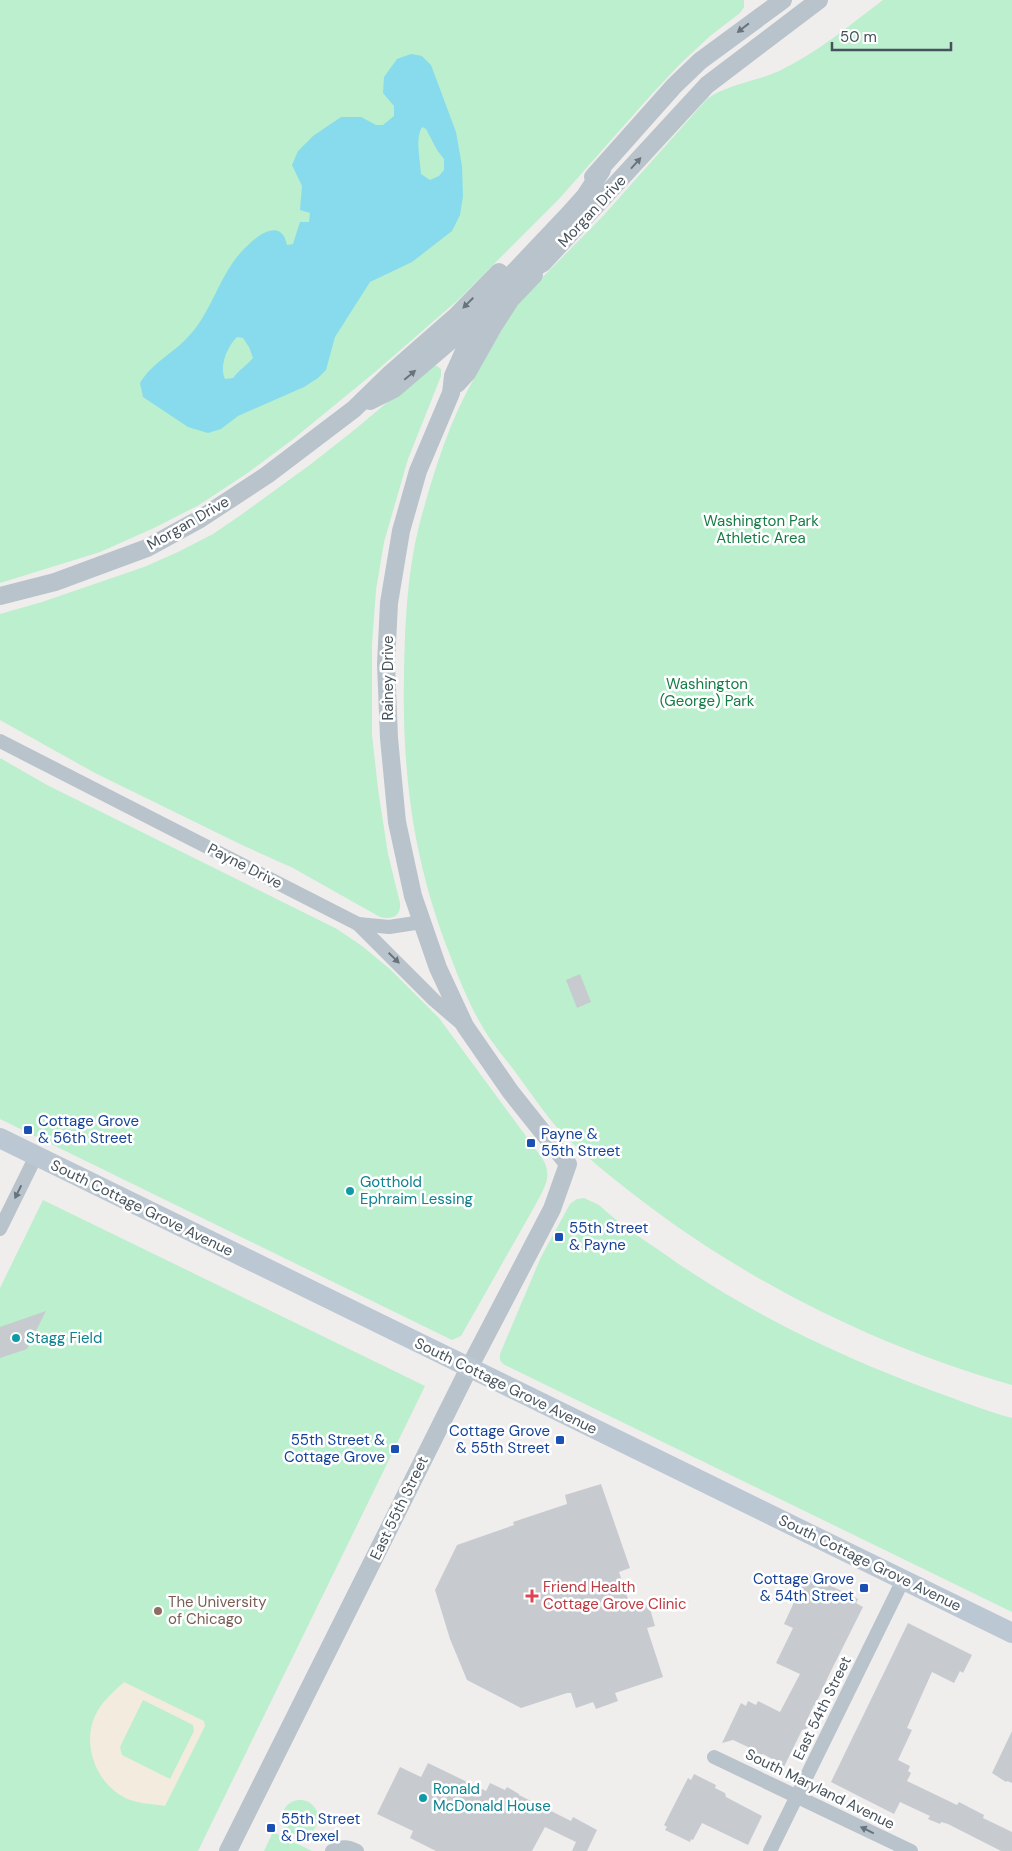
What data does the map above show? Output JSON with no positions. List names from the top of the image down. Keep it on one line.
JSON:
{"streets":{"main road":["South Cottage Grove Avenue"],"street":["Morgan Drive","Rainey Drive","Payne Drive","East 55th Street","East 54th Street","South Maryland Avenue"]},"crossings":[["Morgan Drive","Rainey Drive"],["Rainey Drive","Payne Drive"],["Payne Drive","East 55th Street"],["South Cottage Grove Avenue","East 55th Street"],["South Cottage Grove Avenue","East 54th Street"],["East 54th Street","South Maryland Avenue"]],"one_way":["South Maryland Avenue"],"parks":["Washington Park Athletic Area","Washington (George) Park"],"places":{"transit":["Cottage Grove & 56th Street","Payne & 55th Street","55th Street & Payne","Cottage Grove & 55th Street","55th Street & Cottage Grove","Cottage Grove & 54th Street","55th Street & Drexel"],"other":["Gotthold Ephraim Lessing","Stagg Field","The University of Chicago","Ronald McDonald House"],"health":["Friend Health Cottage Grove Clinic"]},"scale_bar":"50 m"}
